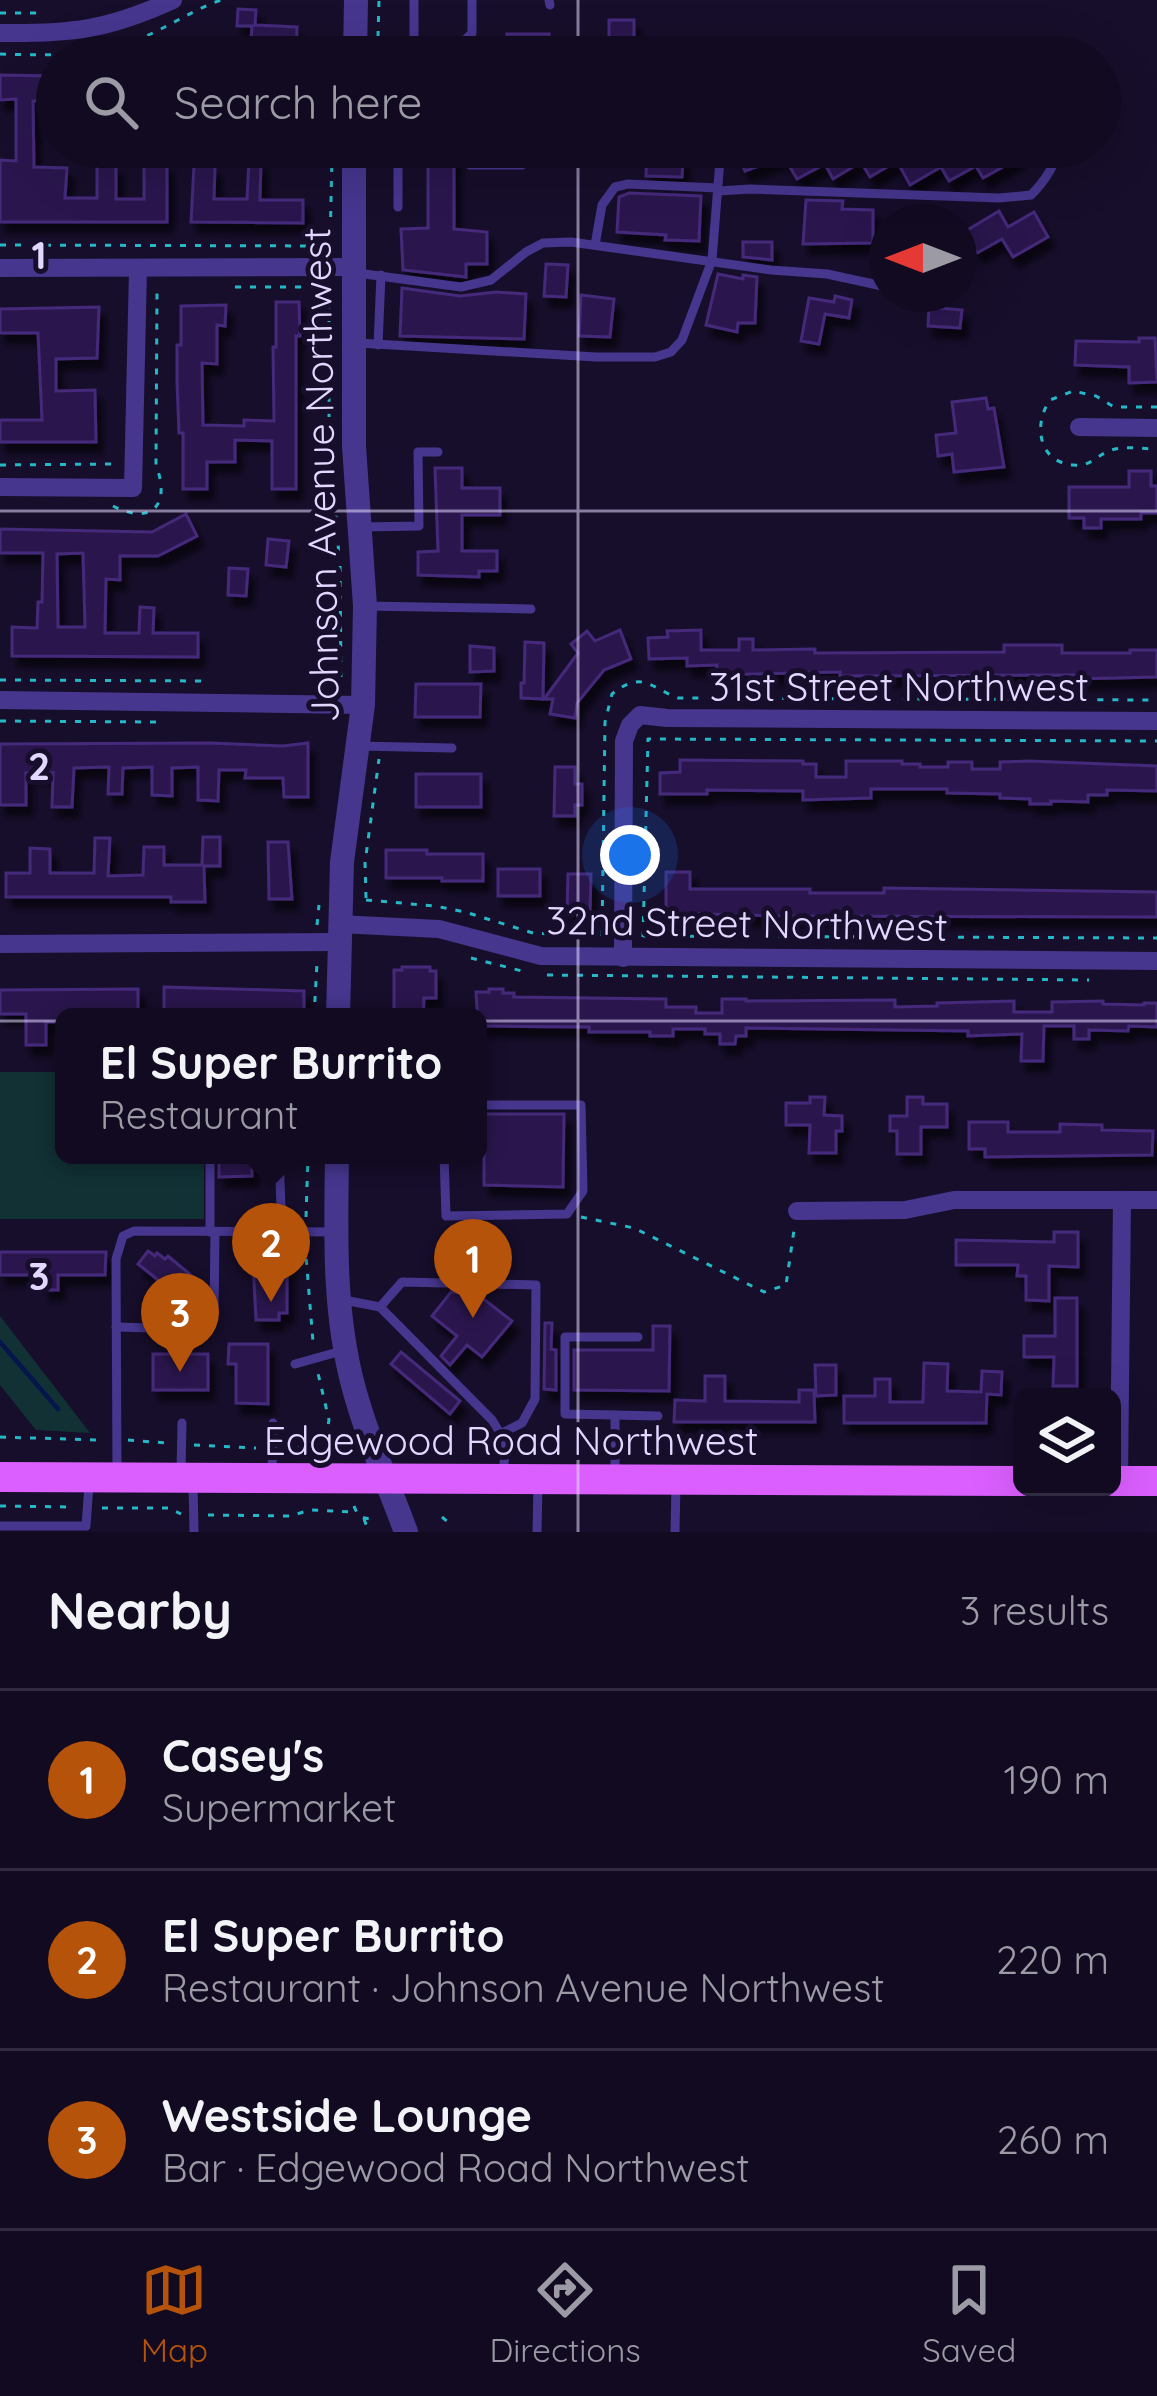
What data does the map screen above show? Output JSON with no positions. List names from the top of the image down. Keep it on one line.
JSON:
{"streets":{"main road":["Edgewood Road Northwest"],"street":["Johnson Avenue Northwest","31st Street Northwest","32nd Street Northwest"]},"crossings":[["Johnson Avenue Northwest","32nd Street Northwest"],["31st Street Northwest","32nd Street Northwest"]],"north":"left","page":{"search":"Search here","popup":["El Super Burrito","Restaurant"],"pins":["2","1","3"],"heading":["Nearby","3 results"],"list":[{"mark":"1","name":"Casey's","note":"Supermarket","value":"190 m"},{"mark":"2","name":"El Super Burrito","note":"Restaurant · Johnson Avenue Northwest","value":"220 m"},{"mark":"3","name":"Westside Lounge","note":"Bar · Edgewood Road Northwest","value":"260 m"}],"nav":["Map","Directions","Saved"]},"grid":{"rows":["1","2","3"]}}
